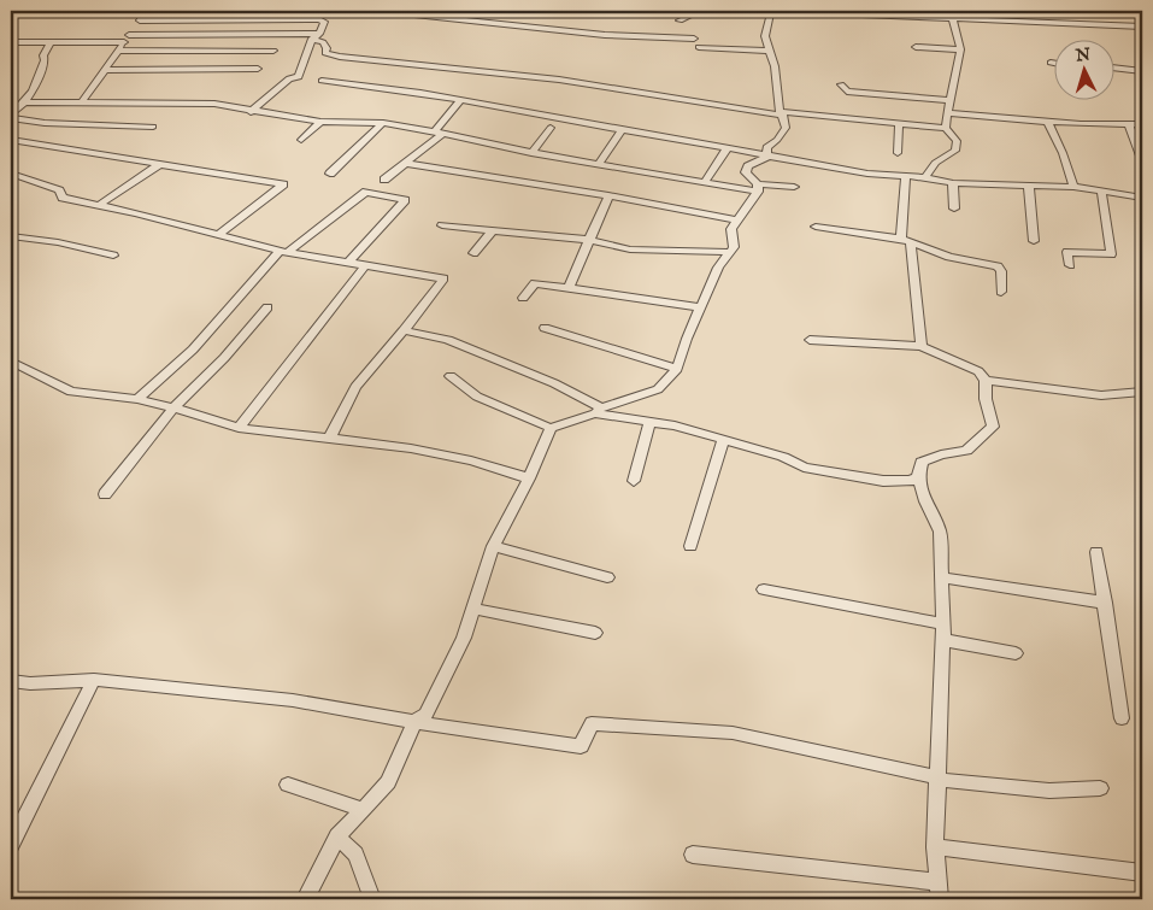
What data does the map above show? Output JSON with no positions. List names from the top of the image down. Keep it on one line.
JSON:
{"north":"top"}
